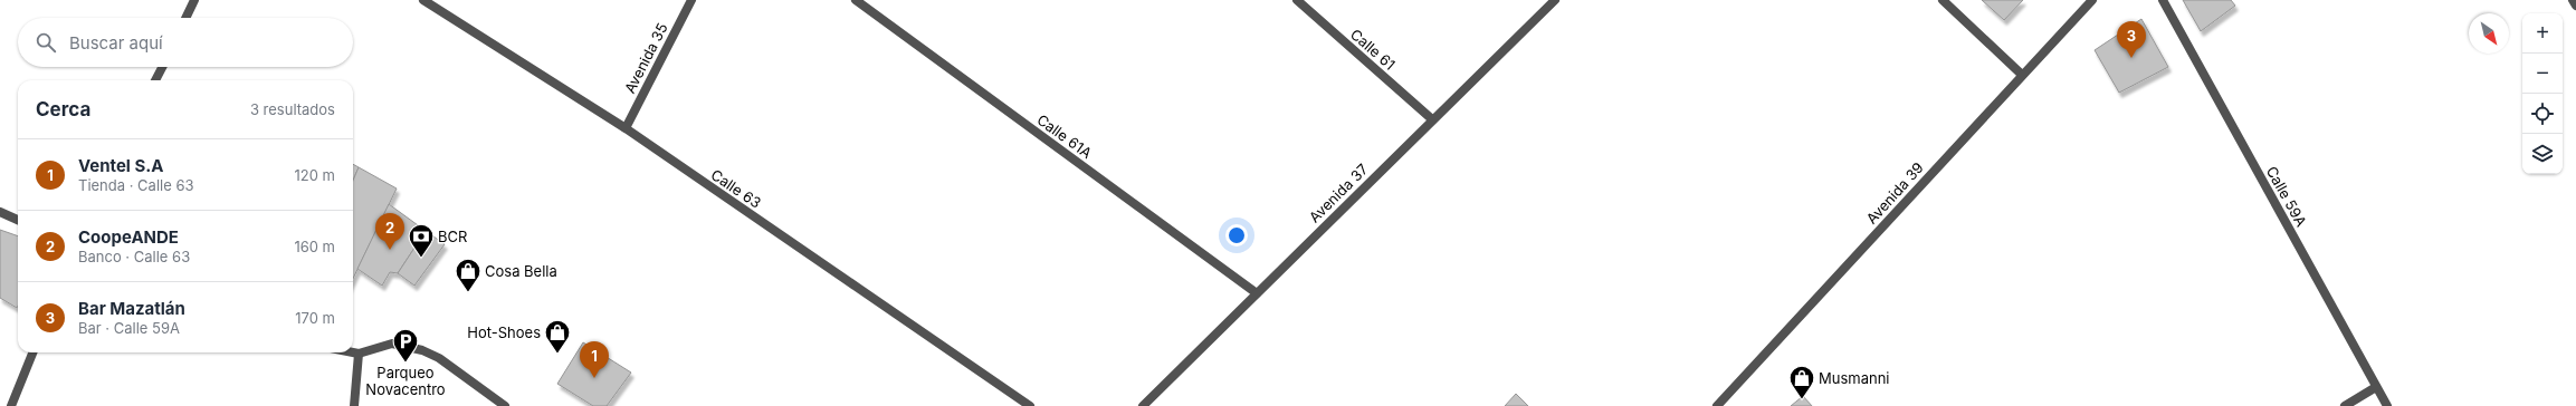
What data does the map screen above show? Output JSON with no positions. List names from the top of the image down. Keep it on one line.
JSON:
{"streets":{"street":["Calle 61","Avenida 35","Calle 61A","Calle 63","Avenida 37","Avenida 39","Calle 59A"]},"crossings":[["Calle 61","Avenida 37"],["Avenida 35","Calle 63"],["Calle 61A","Avenida 37"]],"places":{"bank":["BCR"],"shop":["Cosa Bella","Hot-Shoes","Musmanni"],"parking":["Parqueo Novacentro"]},"north":"bottom right","page":{"map_buttons":["+","−"],"search":"Buscar aquí","pins":["3","2","1"],"heading":["Cerca","3 resultados"],"list":[{"mark":"1","name":"Ventel S.A","note":"Tienda · Calle 63","value":"120 m"},{"mark":"2","name":"CoopeANDE","note":"Banco · Calle 63","value":"160 m"},{"mark":"3","name":"Bar Mazatlán","note":"Bar · Calle 59A","value":"170 m"}]}}
